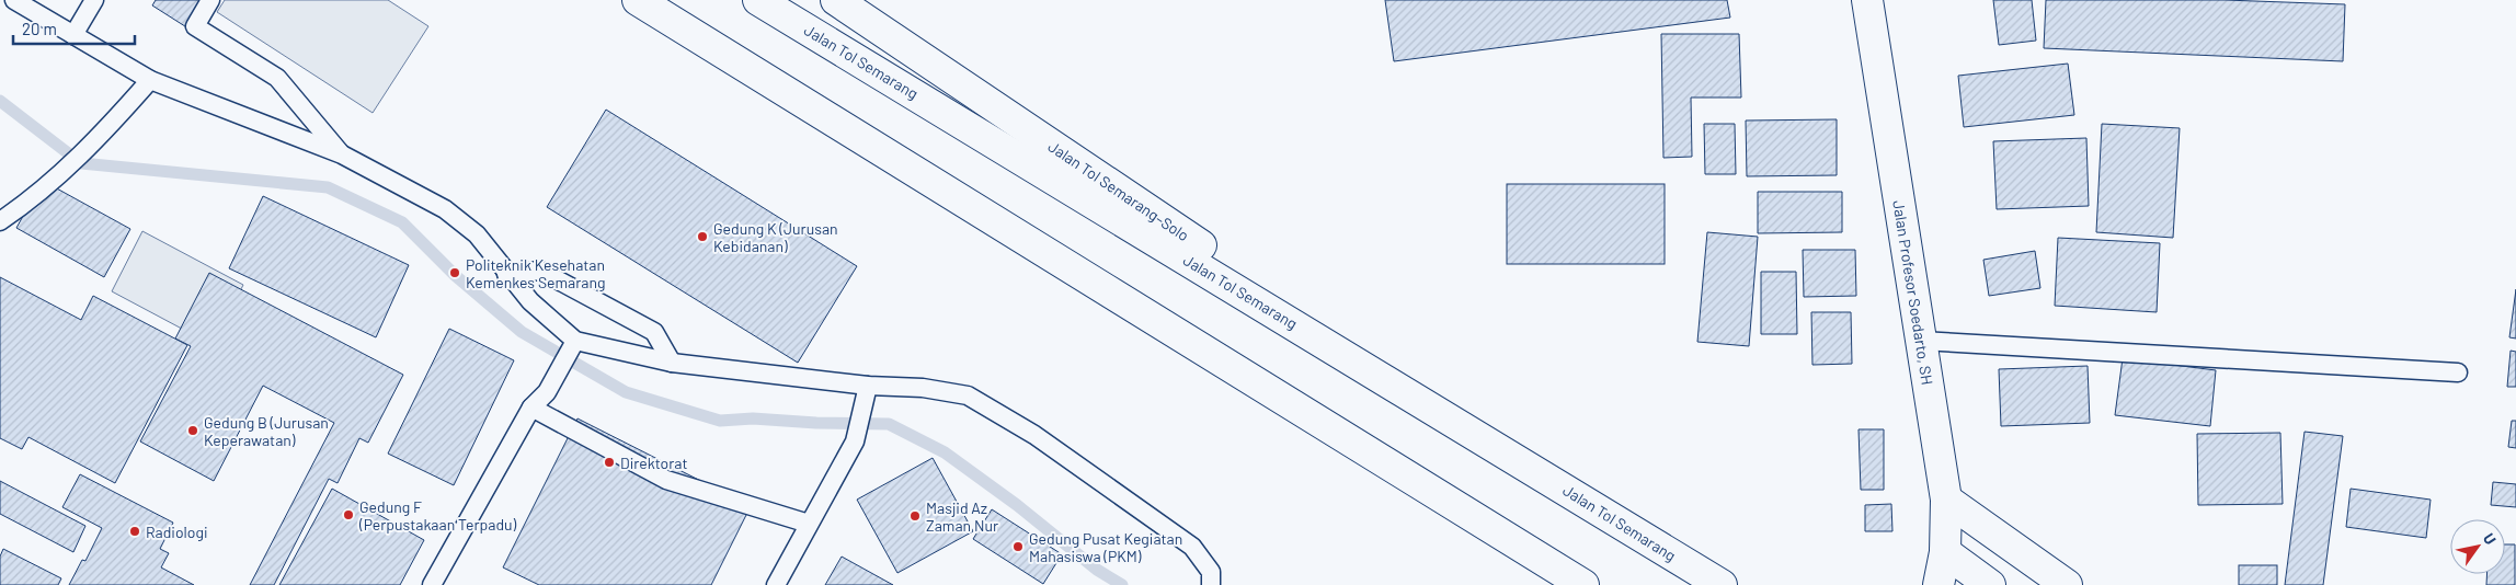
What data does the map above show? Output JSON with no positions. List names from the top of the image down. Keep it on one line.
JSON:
{"streets":{"main road":["Jalan Tol Semarang","Jalan Tol Semarang–Solo","Jalan Profesor Soedarto, SH"]},"crossings":[["Jalan Tol Semarang","Jalan Tol Semarang–Solo"]],"places":["Gedung K (Jurusan Kebidanan)","Politeknik Kesehatan Kemenkes Semarang","Gedung B (Jurusan Keperawatan)","Direktorat","Gedung F (Perpustakaan Terpadu)","Masjid Az Zaman Nur","Radiologi","Gedung Pusat Kegiatan Mahasiswa (PKM)"],"scale_bar":"20 m","north":"top right"}
